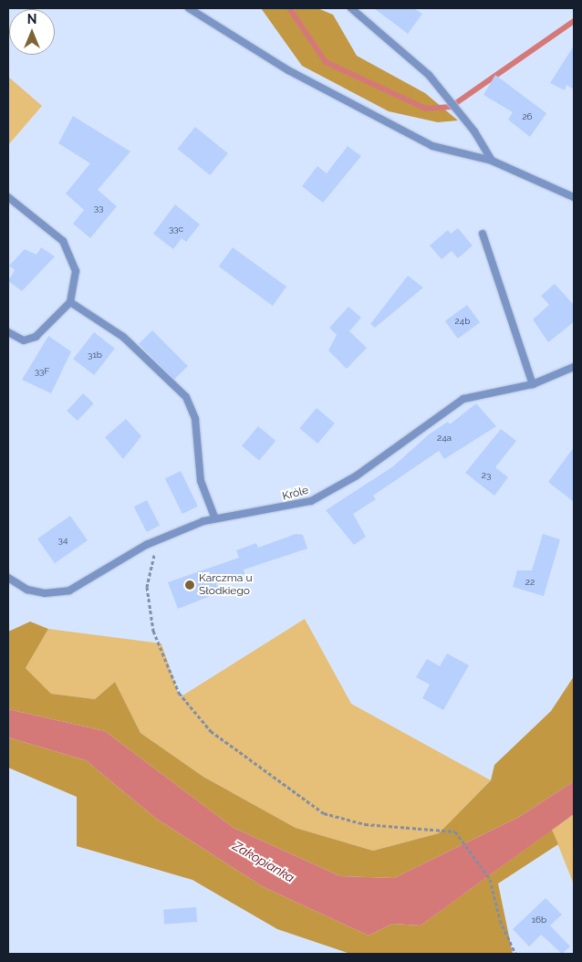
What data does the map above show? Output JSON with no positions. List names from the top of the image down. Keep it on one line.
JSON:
{"streets":{"lane":["Króle"]},"water":["Zakopianka"],"places":["Karczma u Słodkiego"],"house_numbers":["26","33","33c","24b","31b","33F","24a","23","34","22","16b"],"north":"top"}
